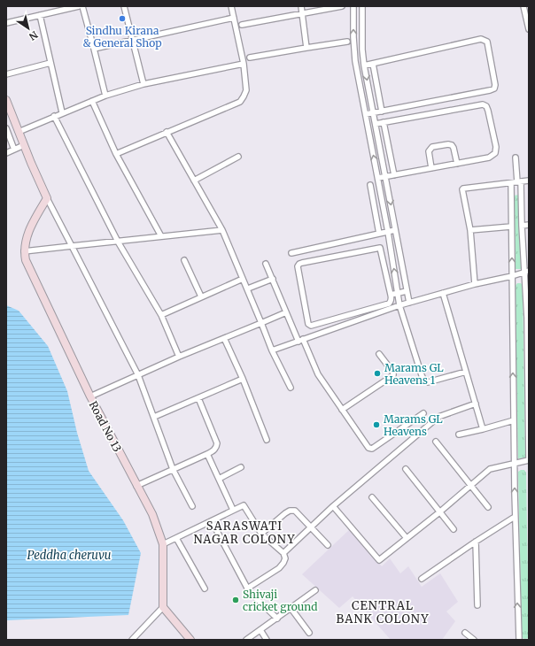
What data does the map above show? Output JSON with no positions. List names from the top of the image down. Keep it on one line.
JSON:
{"streets":{"street":["Road No 13"]},"districts":["SARASWATI NAGAR COLONY","CENTRAL BANK COLONY"],"water":["Peddha cheruvu"],"places":["Sindhu Kirana & General Shop","Marams GL Heavens 1","Marams GL Heavens","Shivaji cricket ground"],"north":"bottom right"}
